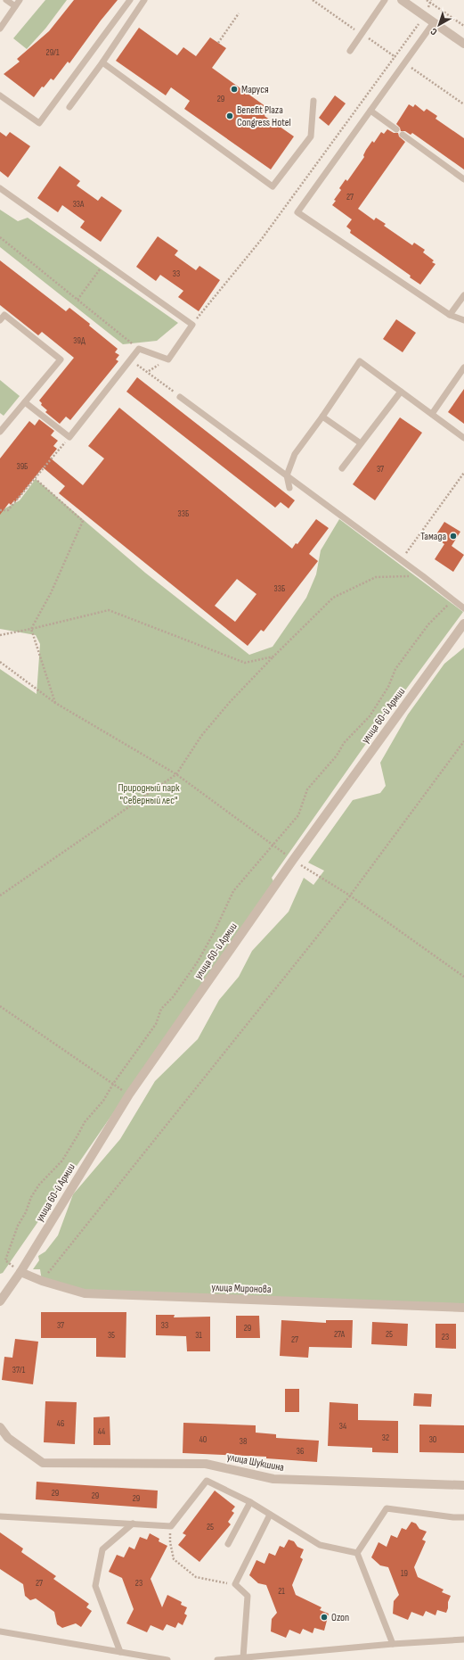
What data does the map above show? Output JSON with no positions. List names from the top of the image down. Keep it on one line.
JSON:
{"streets":{"street":["улица 60-й Армии","улица Миронова","улица Шукшина"]},"crossings":[["улица 60-й Армии","улица Миронова"]],"parks":["Природный парк \"Северный лес\""],"places":["Маруся","Benefit Plaza Congress Hotel","Тамада","Ozon"],"house_numbers":["29/1","29","27","33А","33","39Д","39Б","37","33Б","33Б","37","33","29","27А","25","35","31","23","27","37/1","46","34","44","32","40","30","38","36","29","29","29","25","19","27","23","21"],"north":"bottom left"}
